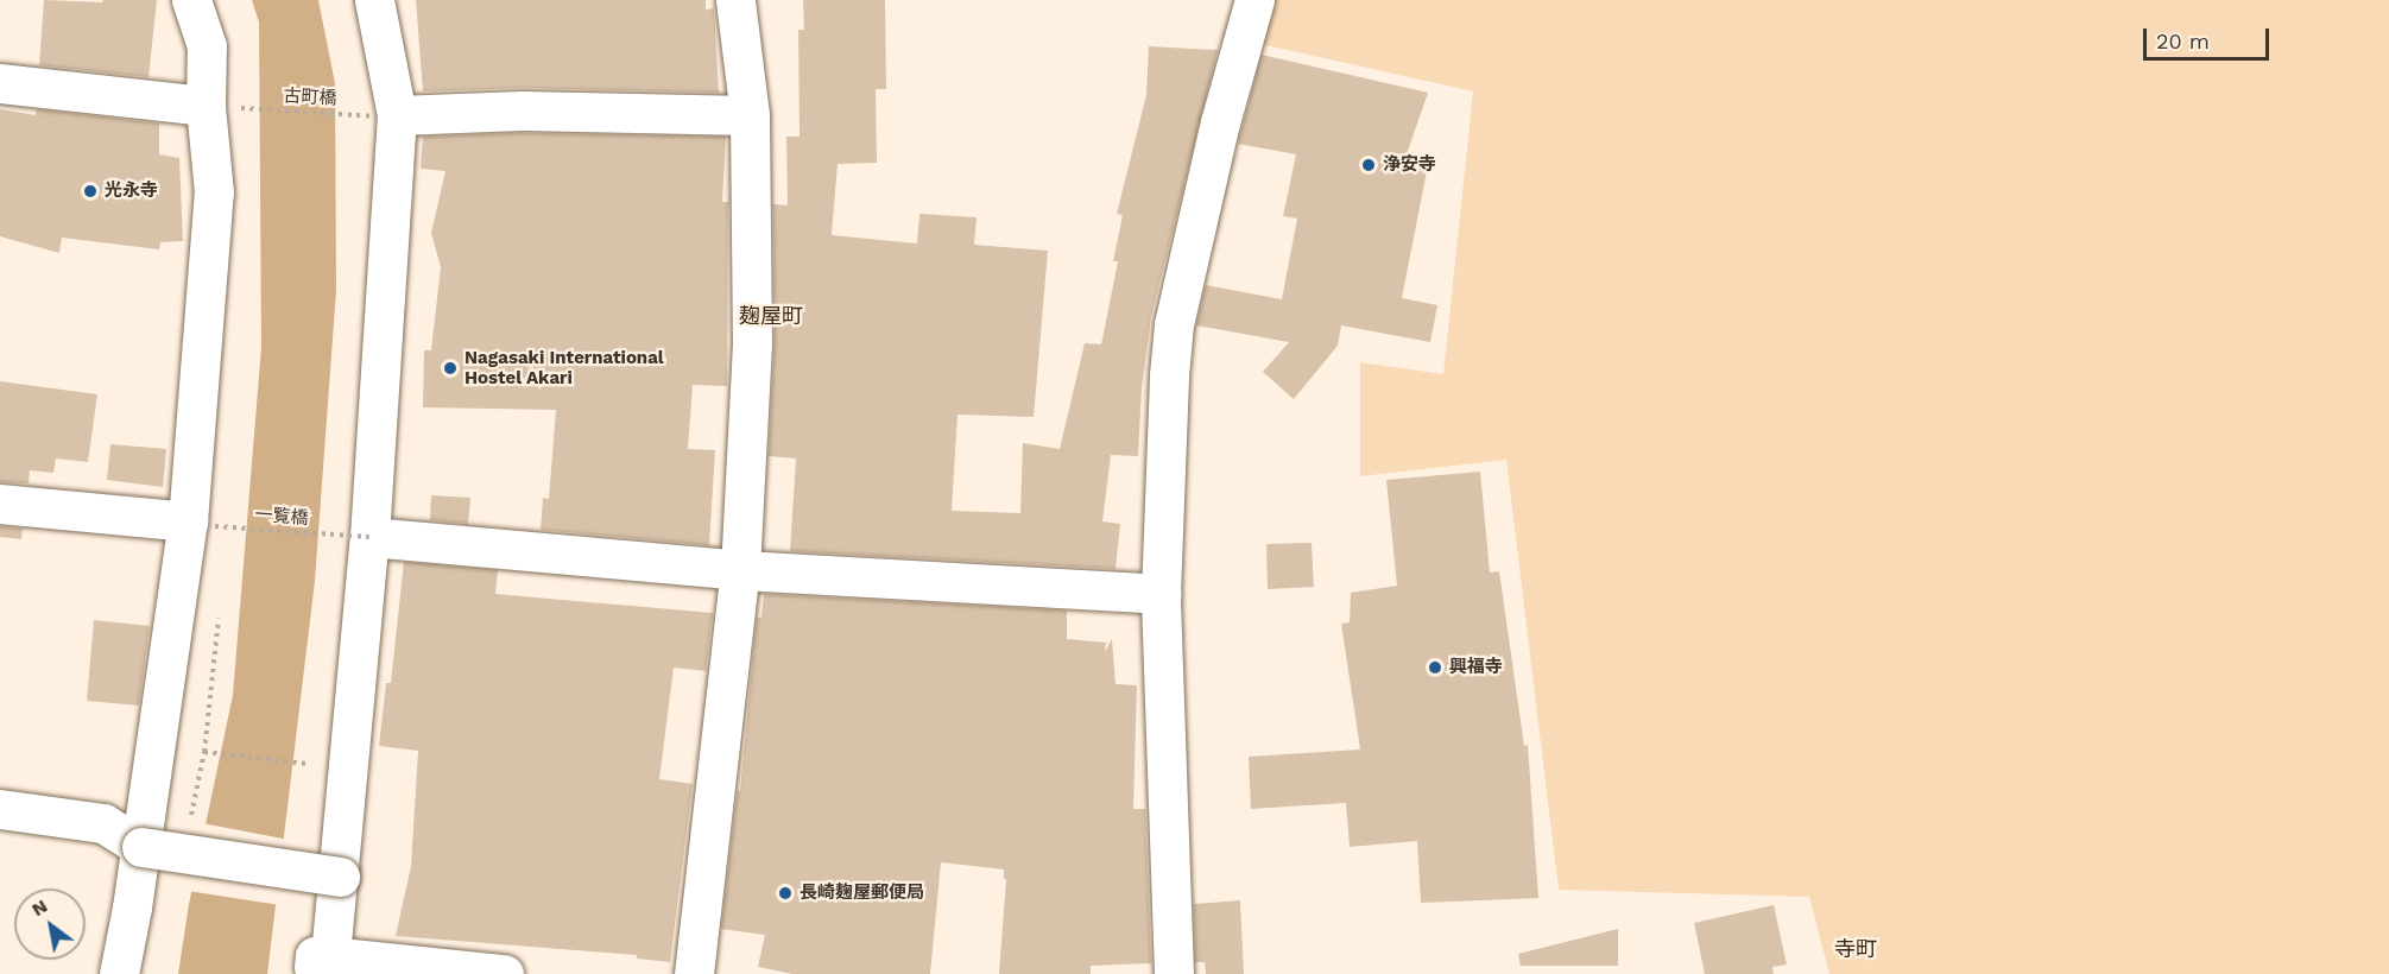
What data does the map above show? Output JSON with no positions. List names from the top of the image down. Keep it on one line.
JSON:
{"streets":{"path":["古町橋","一覧橋"]},"districts":["麹屋町","寺町"],"places":["浄安寺","光永寺","Nagasaki International Hostel Akari","興福寺","長崎麹屋郵便局"],"scale_bar":"20 m","north":"top left"}
